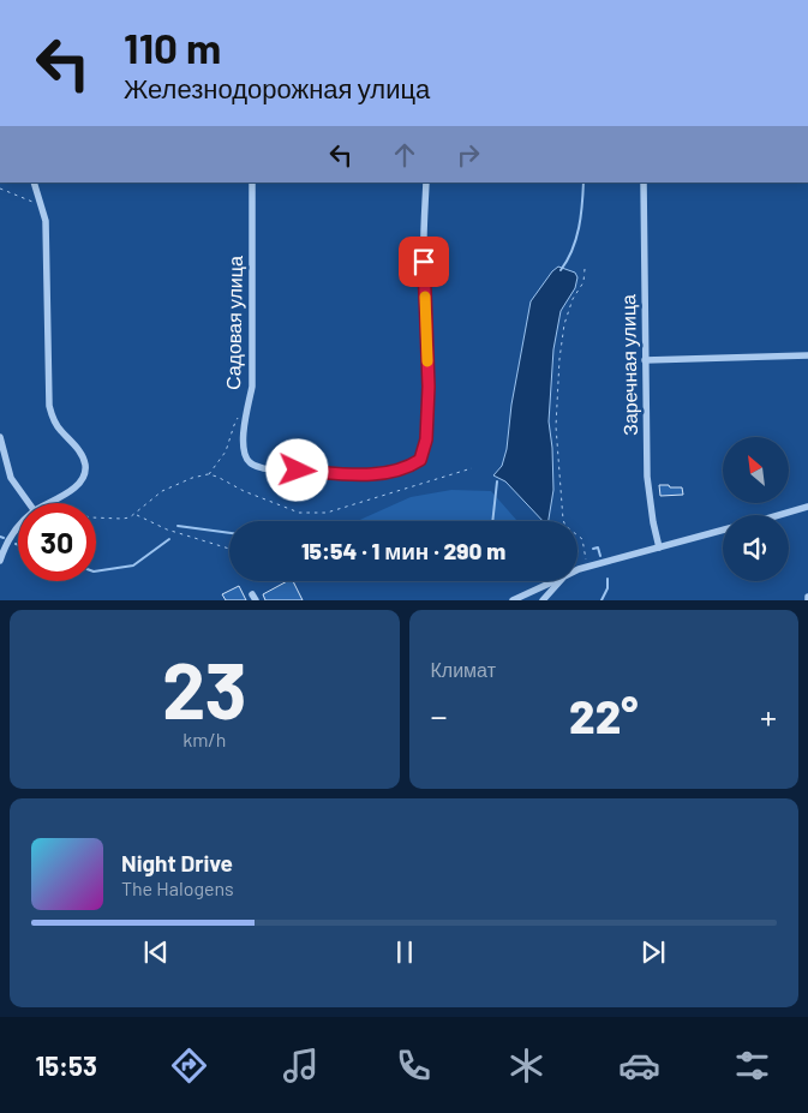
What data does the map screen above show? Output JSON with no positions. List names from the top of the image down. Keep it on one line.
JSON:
{"streets":{"street":["Садовая улица","Заречная улица"]},"north":"top left","page":{"turn":["110 m","Железнодорожная улица"],"limit":"30","trip":"15:54 · 1 мин · 290 m","tile":[["23","km/h"],"Климат"],"heat":["−","22°","+"],"song":["Night Drive","The Halogens"],"tabs":"15:53"}}
